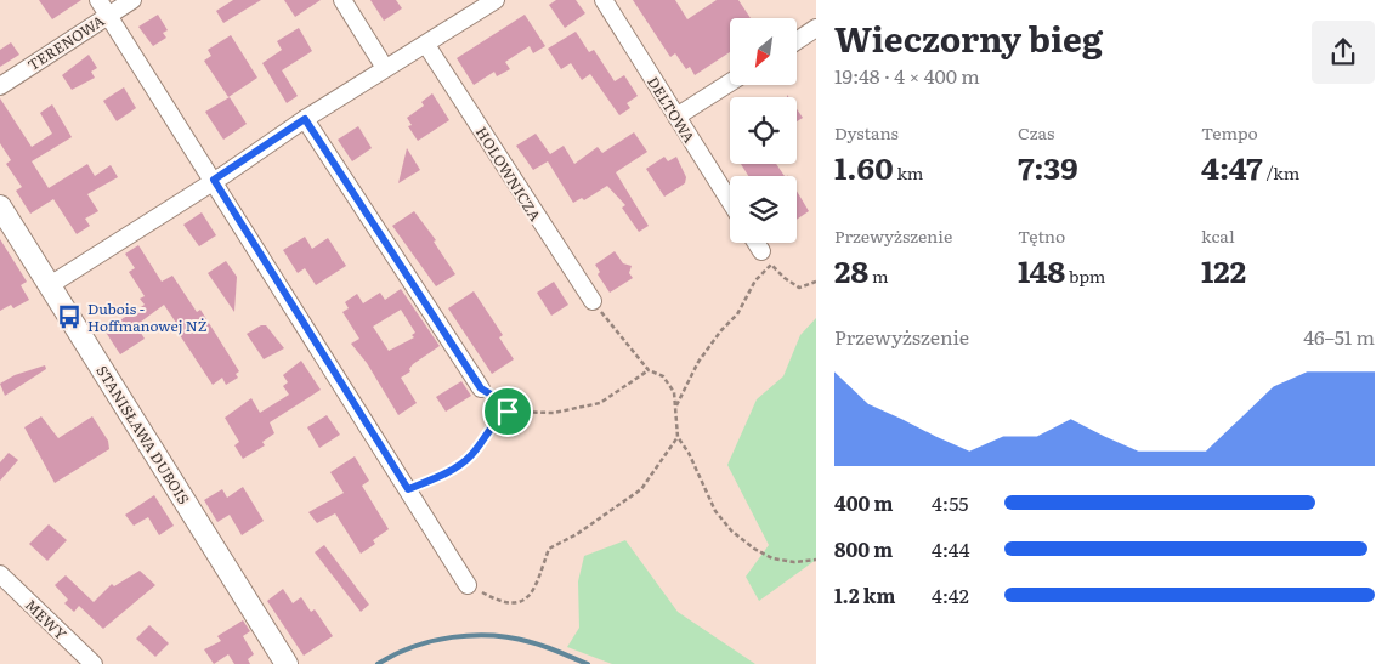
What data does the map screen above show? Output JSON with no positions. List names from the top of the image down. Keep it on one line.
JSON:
{"streets":{"street":["TERENOWA","DELTOWA","HOLOWNICZA","STANISŁAWA DUBOIS","MEWY"]},"places":{"bus stop":["Dubois - Hoffmanowej NŻ"]},"north":"bottom left","page":{"heading":["Wieczorny bieg","19:48 · 4 × 400 m"],"stats":[["Dystans","1.60 km"],["Czas","7:39"],["Tempo","4:47 /km"],["Przewyższenie","28 m"],["Tętno","148 bpm"],["kcal","122"]],"chart":["Przewyższenie","46–51 m"],"list":[{"name":"400 m","note":"4:55"},{"name":"800 m","note":"4:44"},{"name":"1.2 km","note":"4:42"}]}}
